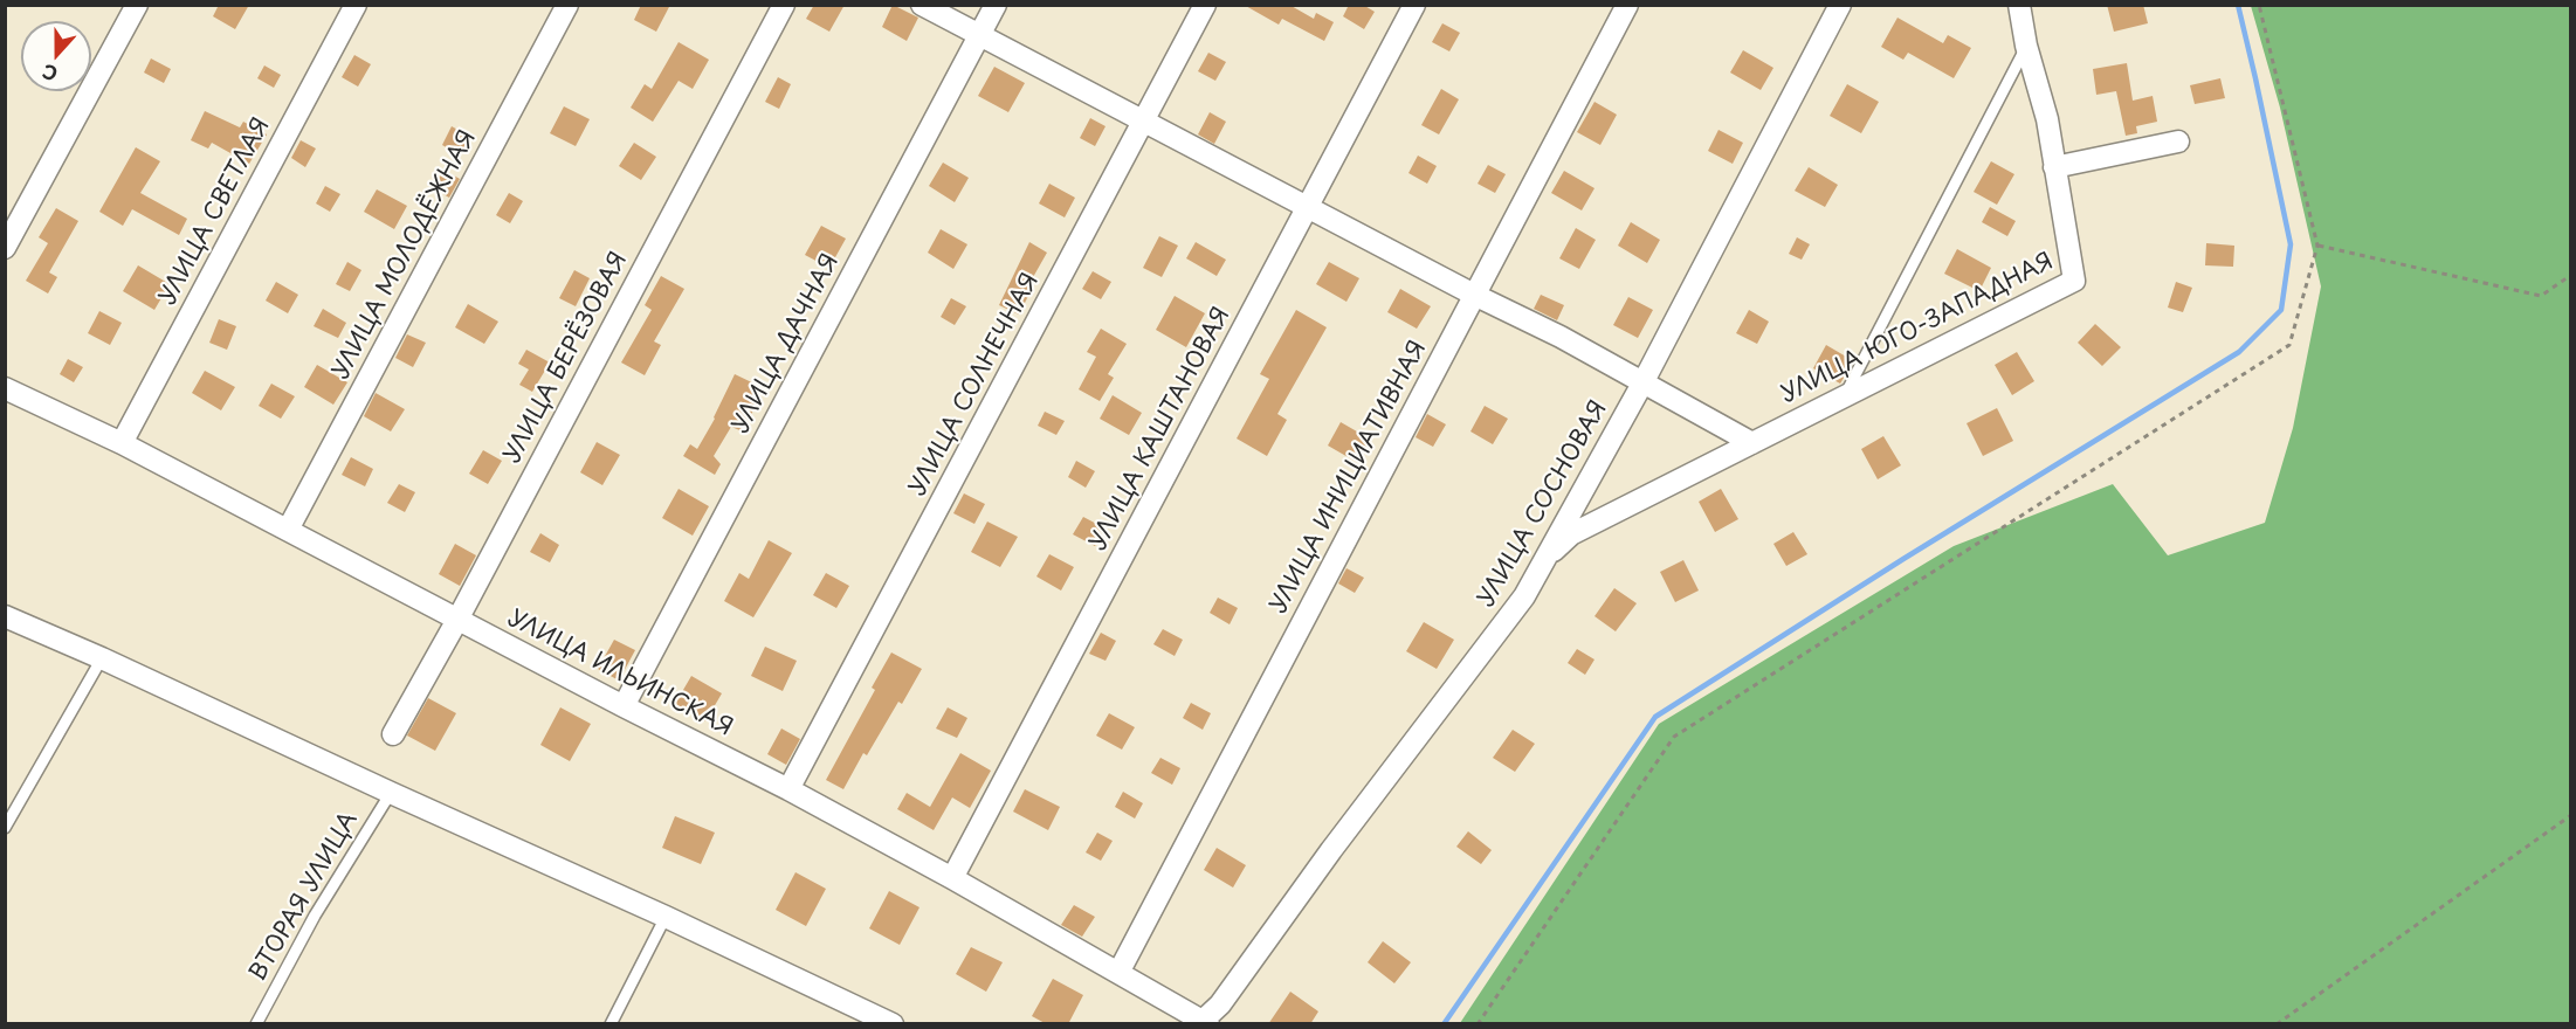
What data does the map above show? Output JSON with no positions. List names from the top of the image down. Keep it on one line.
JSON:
{"streets":{"street":["УЛИЦА СВЕТЛАЯ","УЛИЦА МОЛОДЁЖНАЯ","УЛИЦА ЮГО-ЗАПАДНАЯ","УЛИЦА ДАЧНАЯ","УЛИЦА БЕРЁЗОВАЯ","УЛИЦА СОЛНЕЧНАЯ","УЛИЦА КАШТАНОВАЯ","УЛИЦА ИНИЦИАТИВНАЯ","УЛИЦА СОСНОВАЯ","УЛИЦА ИЛЬИНСКАЯ"],"lane":["ВТОРАЯ УЛИЦА"]},"crossings":[["УЛИЦА СВЕТЛАЯ","УЛИЦА ИЛЬИНСКАЯ"],["УЛИЦА МОЛОДЁЖНАЯ","УЛИЦА ИЛЬИНСКАЯ"],["УЛИЦА ЮГО-ЗАПАДНАЯ","УЛИЦА СОСНОВАЯ"],["УЛИЦА ДАЧНАЯ","УЛИЦА ИЛЬИНСКАЯ"],["УЛИЦА БЕРЁЗОВАЯ","УЛИЦА ИЛЬИНСКАЯ"],["УЛИЦА СОЛНЕЧНАЯ","УЛИЦА ИЛЬИНСКАЯ"],["УЛИЦА КАШТАНОВАЯ","УЛИЦА ИЛЬИНСКАЯ"],["УЛИЦА ИНИЦИАТИВНАЯ","УЛИЦА ИЛЬИНСКАЯ"],["УЛИЦА СОСНОВАЯ","УЛИЦА ИЛЬИНСКАЯ"]],"north":"bottom"}
